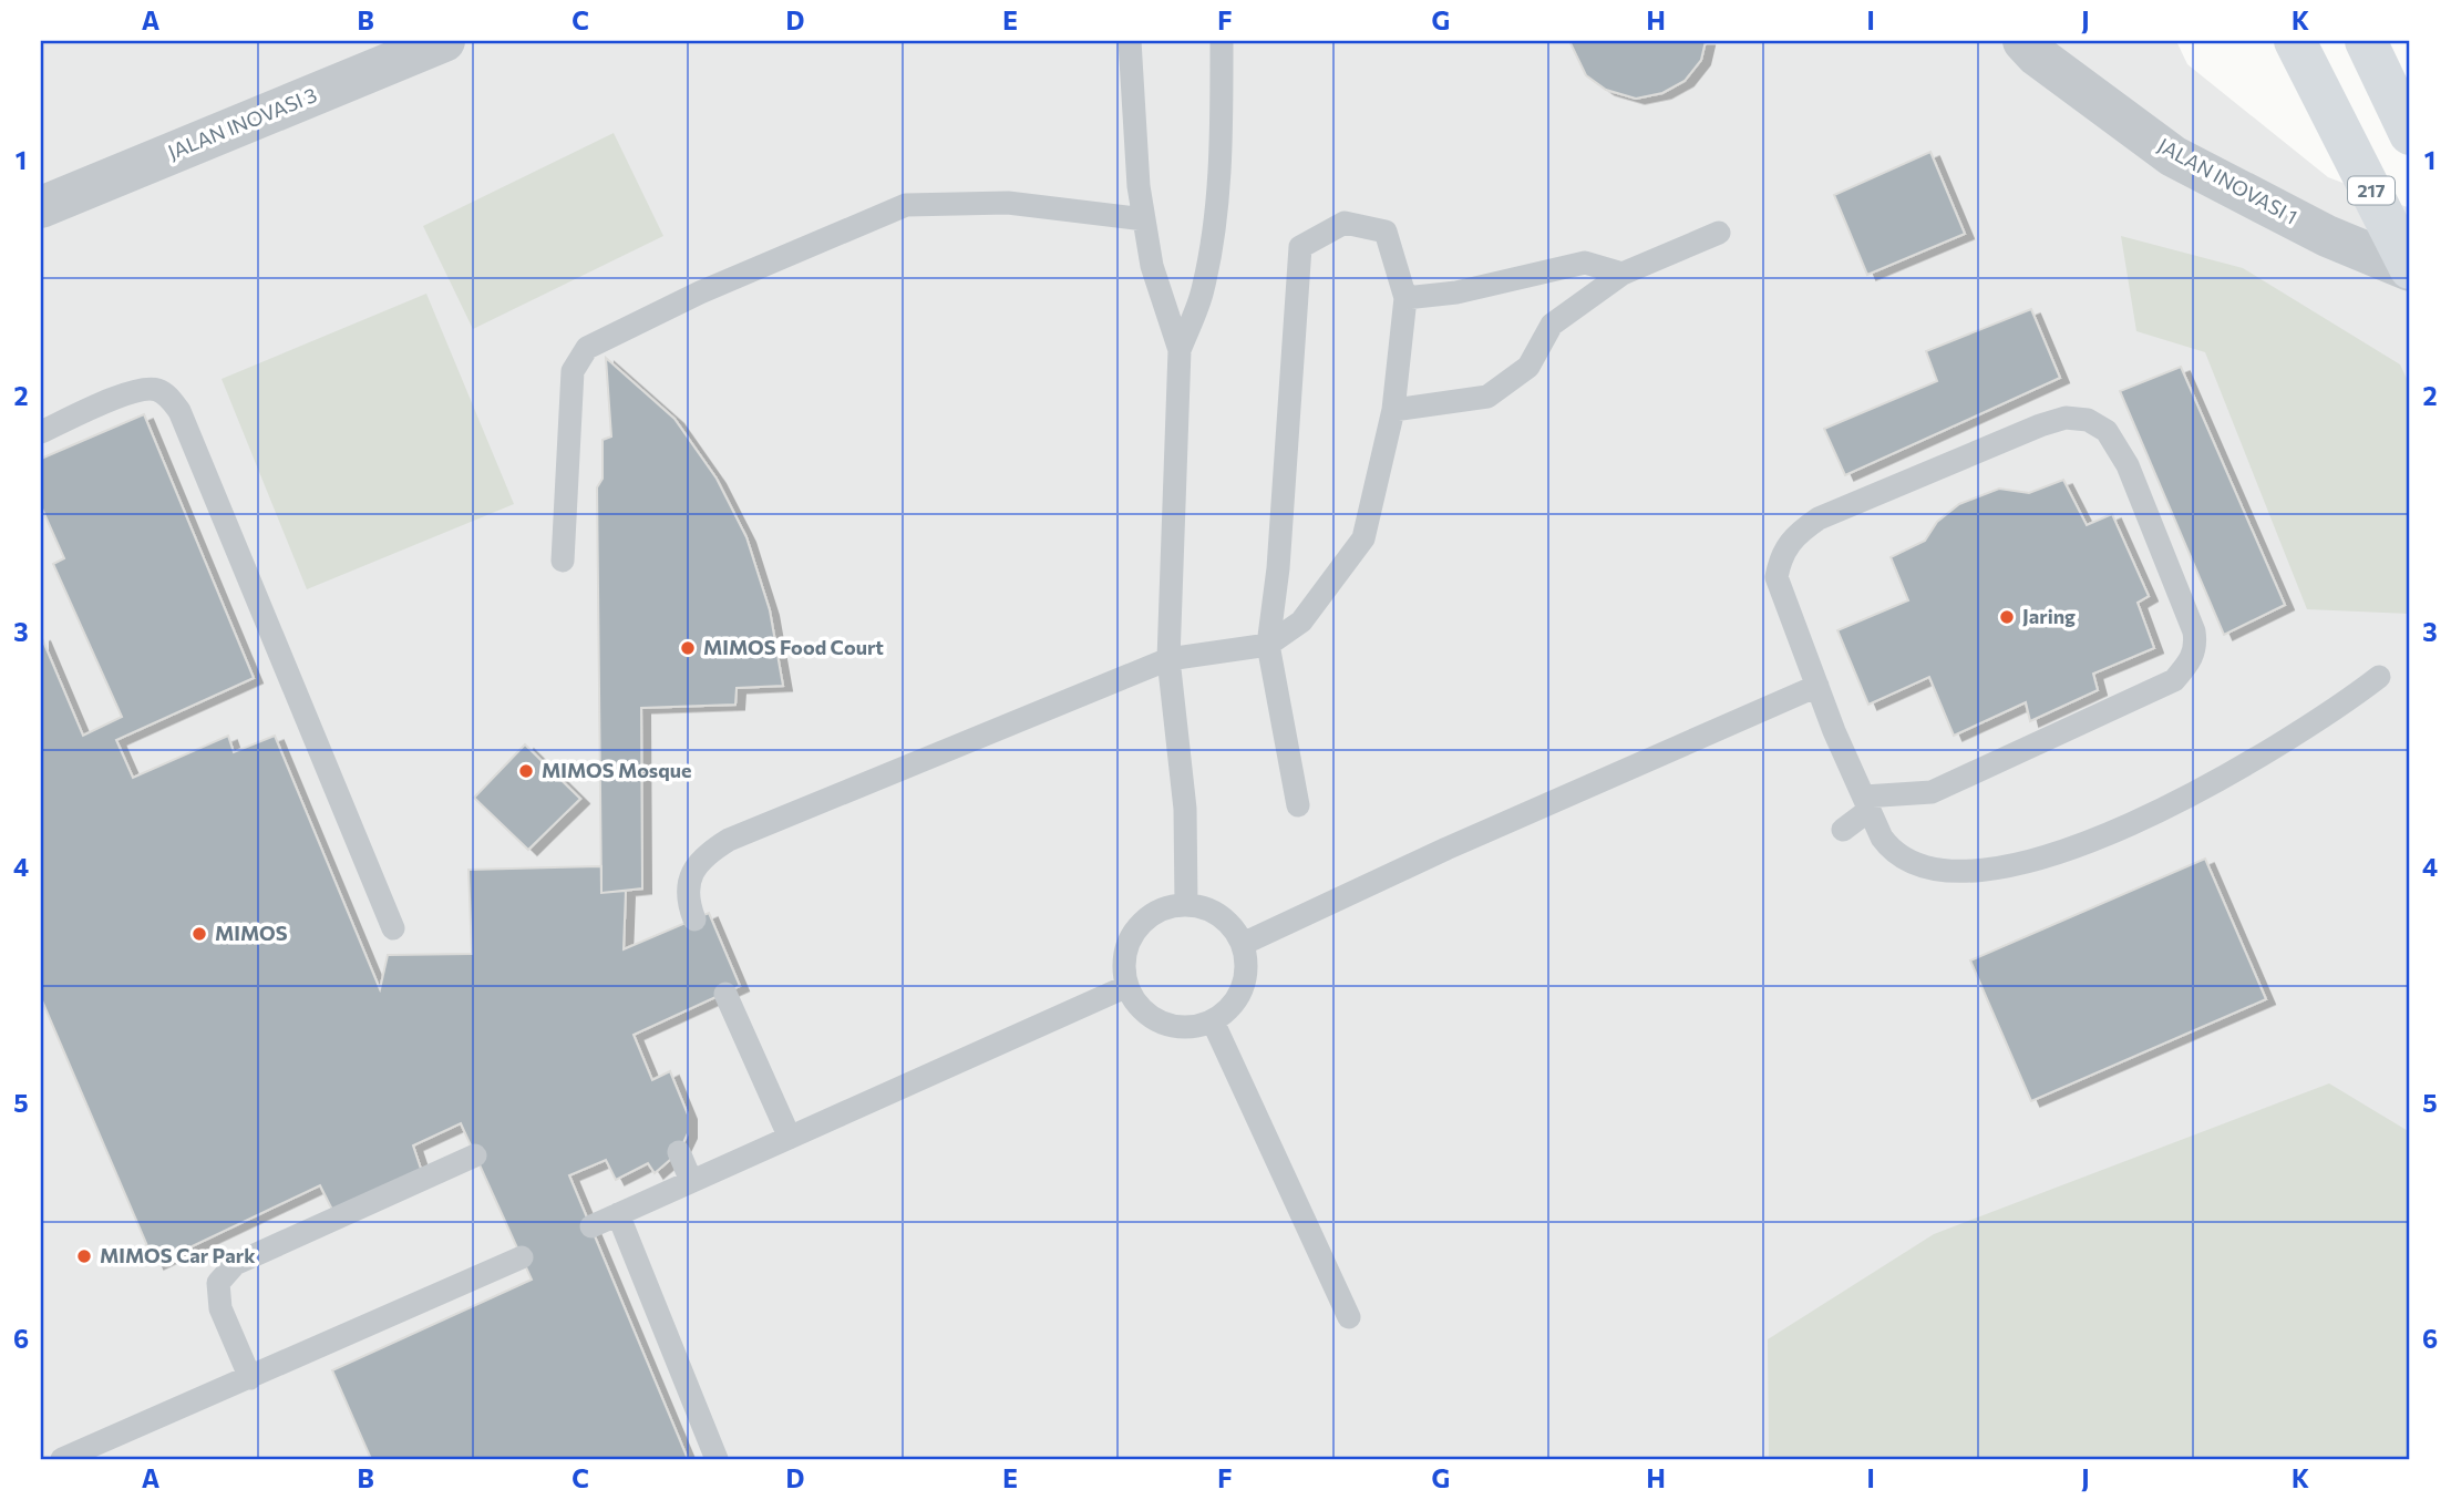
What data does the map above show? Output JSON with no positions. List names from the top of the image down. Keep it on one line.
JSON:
{"streets":{"highway":["217"],"street":["JALAN INOVASI 3","JALAN INOVASI 1"]},"crossings":[["JALAN INOVASI 1","217"]],"places":["Jaring","MIMOS Food Court","MIMOS Mosque","MIMOS","MIMOS Car Park"],"grid":{"columns":["A","B","C","D","E","F","G","H","I","J","K"],"rows":["1","2","3","4","5","6"]}}
